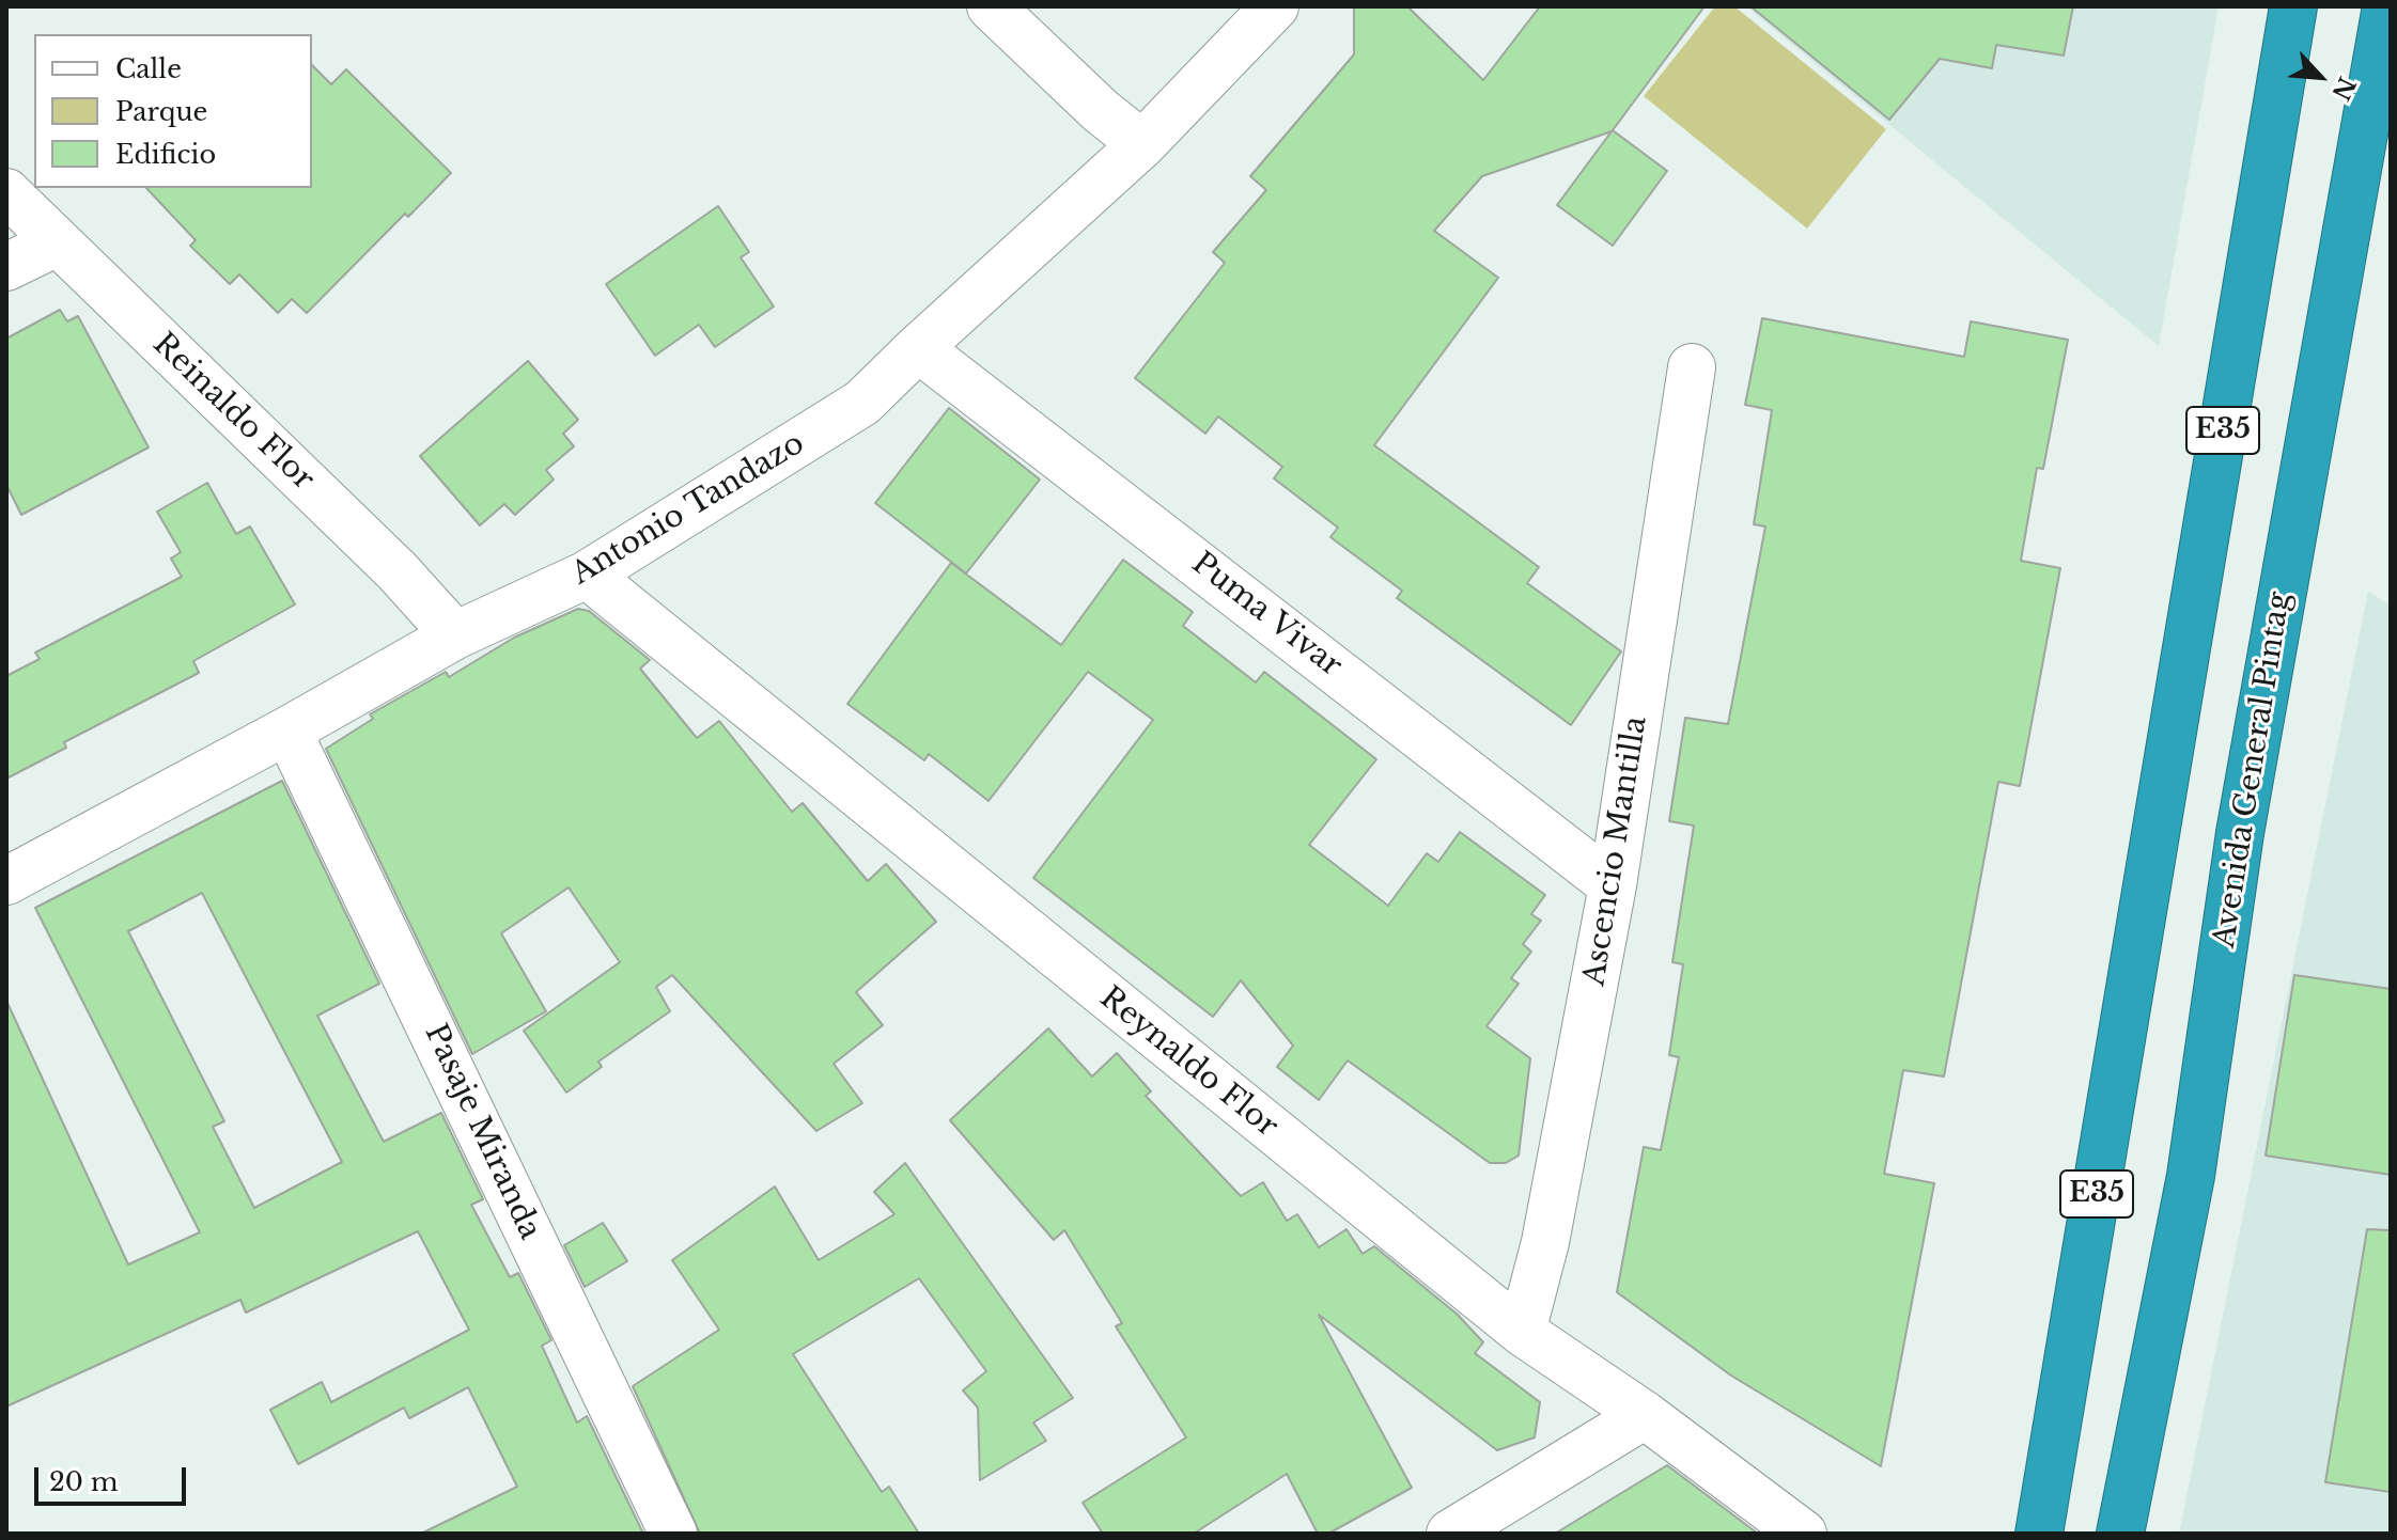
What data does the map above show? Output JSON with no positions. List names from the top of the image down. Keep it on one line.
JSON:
{"streets":{"highway":["E35","Avenida General Pintag"],"street":["Reinaldo Flor","Antonio Tandazo","Puma Vivar","Ascencio Mantilla","Reynaldo Flor","Pasaje Miranda"]},"crossings":[["Reinaldo Flor","Antonio Tandazo"],["Antonio Tandazo","Puma Vivar"],["Antonio Tandazo","Reynaldo Flor"],["Antonio Tandazo","Pasaje Miranda"],["Puma Vivar","Ascencio Mantilla"],["Ascencio Mantilla","Reynaldo Flor"]],"legend":["Calle","Parque","Edificio"],"scale_bar":"20 m","north":"bottom right"}
